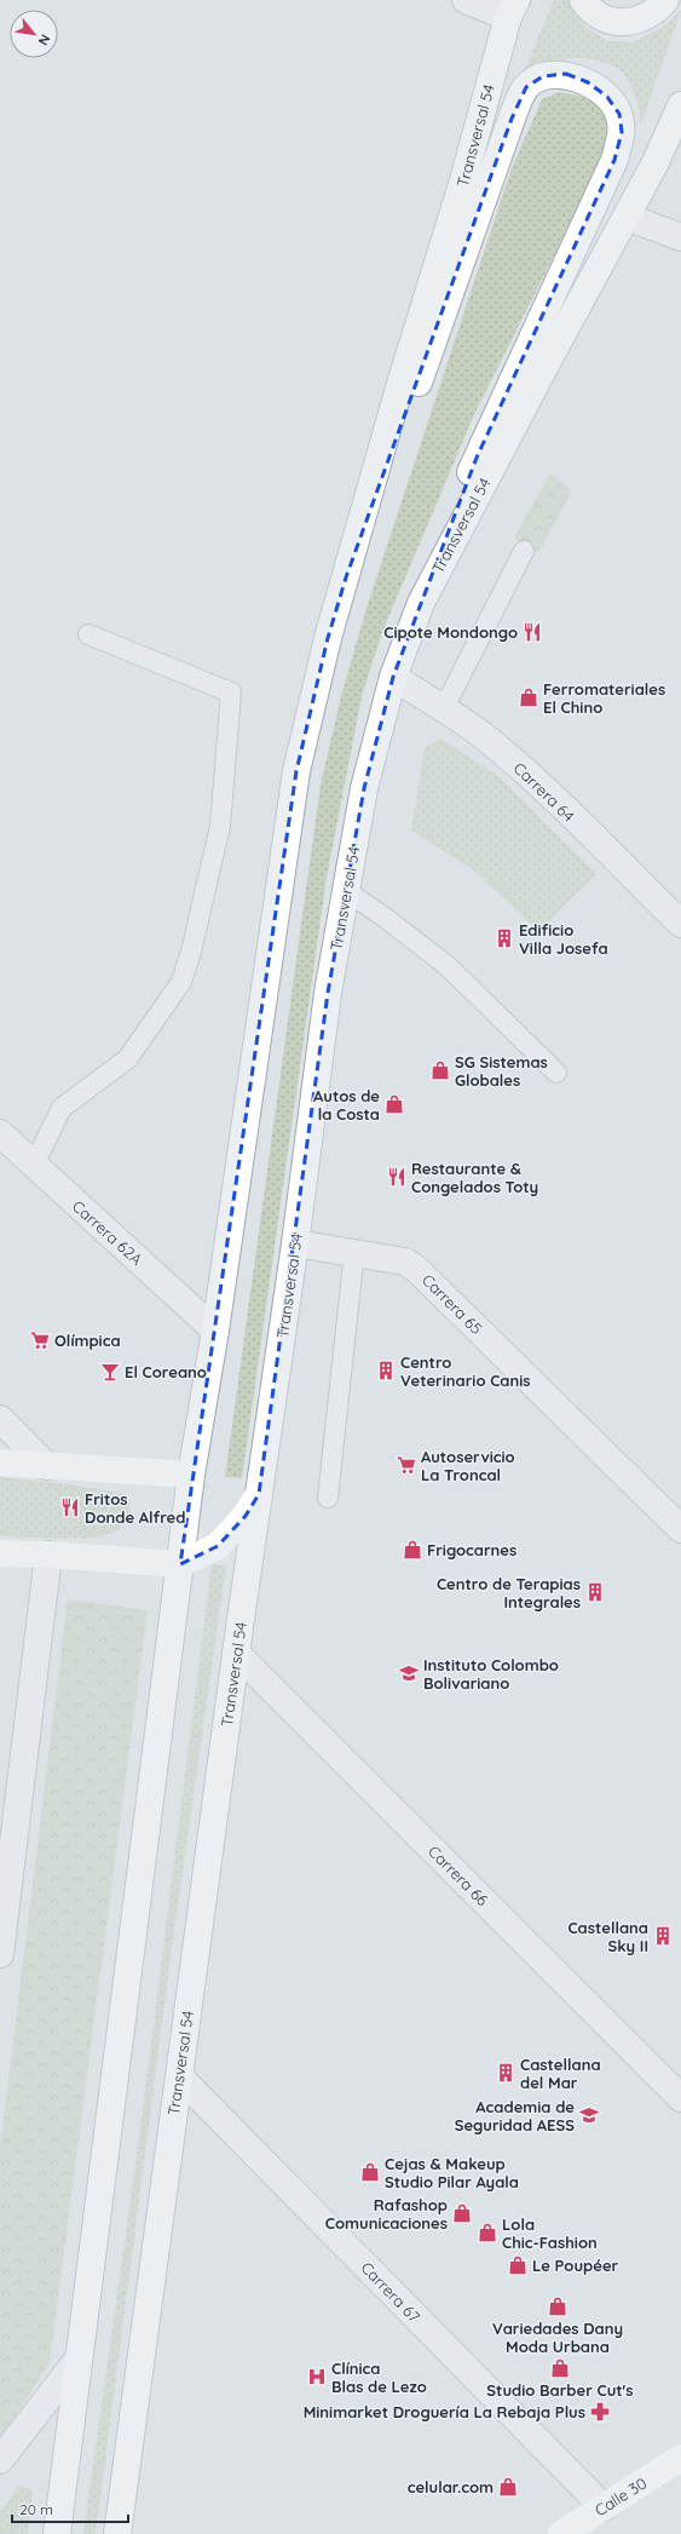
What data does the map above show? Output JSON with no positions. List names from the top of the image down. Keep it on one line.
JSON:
{"streets":{"main road":["Transversal 54","Calle 30"],"street":["Carrera 64","Carrera 62A","Carrera 65","Carrera 66","Carrera 67"]},"crossings":[["Transversal 54","Carrera 64"],["Transversal 54","Carrera 62A"],["Transversal 54","Carrera 65"],["Transversal 54","Carrera 66"],["Transversal 54","Carrera 67"],["Carrera 67","Calle 30"]],"places":{"restaurant":["Cipote Mondongo","Restaurante & Congelados Toty","Fritos Donde Alfred"],"shop":["Ferromateriales El Chino","SG Sistemas Globales","Autos de la Costa","Frigocarnes","Cejas & Makeup Studio Pilar Ayala","Rafashop Comunicaciones","Lola Chic-Fashion","Le Poupéer","Variedades Dany Moda Urbana","Studio Barber Cut's","celular.com"],"building":["Edificio Villa Josefa","Centro Veterinario Canis","Centro de Terapias Integrales","Castellana Sky II","Castellana del Mar"],"supermarket":["Olímpica","Autoservicio La Troncal"],"bar":["El Coreano"],"school or university":["Instituto Colombo Bolivariano","Academia de Seguridad AESS"],"hospital":["Clínica Blas de Lezo"],"pharmacy":["Minimarket Droguería La Rebaja Plus"]},"scale_bar":"20 m","north":"bottom right"}
